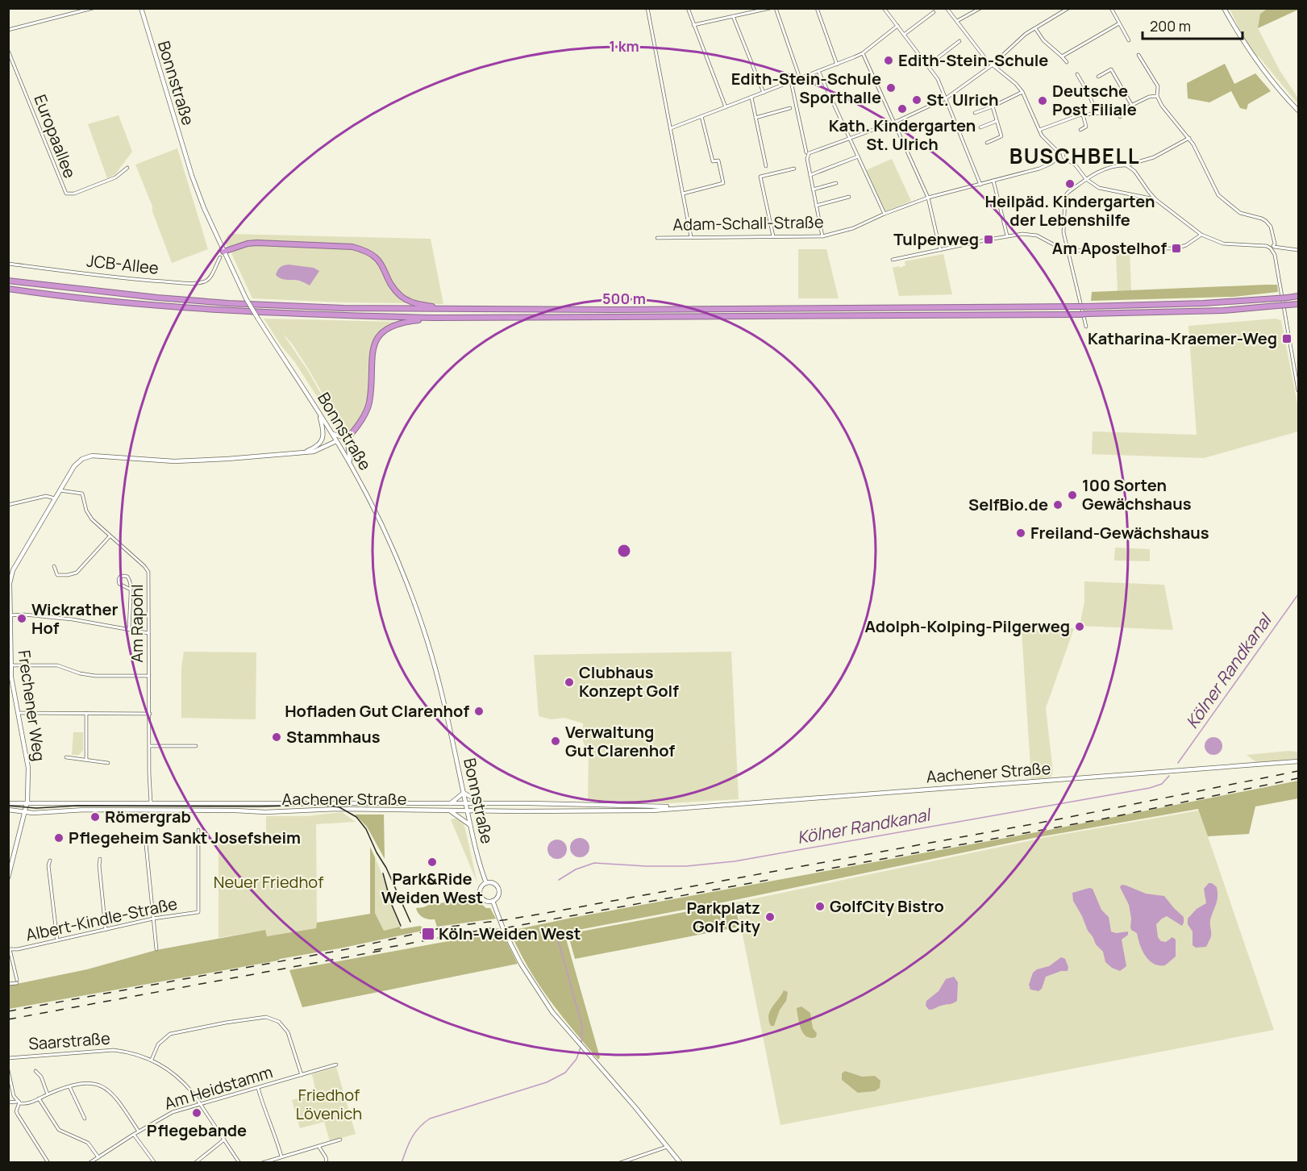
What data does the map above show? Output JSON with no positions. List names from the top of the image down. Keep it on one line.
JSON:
{"streets":{"main road":["Bonnstraße","Frechener Weg","Aachener Straße"],"street":["Europaallee","Adam-Schall-Straße","JCB-Allee","Am Rapohl","Albert-Kindle-Straße","Saarstraße","Am Heidstamm"]},"crossings":[["Bonnstraße","JCB-Allee"],["Bonnstraße","Frechener Weg"],["Bonnstraße","Aachener Straße"],["Am Rapohl","Frechener Weg"],["Am Rapohl","Aachener Straße"],["Frechener Weg","Aachener Straße"],["Saarstraße","Am Heidstamm"]],"districts":["BUSCHBELL"],"water":["Kölner Randkanal"],"parks":["Neuer Friedhof","Friedhof Lövenich"],"places":{"other":["Edith-Stein-Schule","Edith-Stein-Schule Sporthalle","St. Ulrich","Deutsche Post Filiale","Kath. Kindergarten St. Ulrich","Heilpäd. Kindergarten der Lebenshilfe","100 Sorten Gewächshaus","SelfBio.de","Freiland-Gewächshaus","Wickrather Hof","Adolph-Kolping-Pilgerweg","Clubhaus Konzept Golf","Hofladen Gut Clarenhof","Stammhaus","Verwaltung Gut Clarenhof","Römergrab","Pflegeheim Sankt Josefsheim","Park&Ride Weiden West","GolfCity Bistro","Parkplatz Golf City","Pflegebande"],"transit":["Tulpenweg","Am Apostelhof","Katharina-Kraemer-Weg","Köln-Weiden West"]},"scale_bar":"200 m","rings":["1 km","500 m"]}
